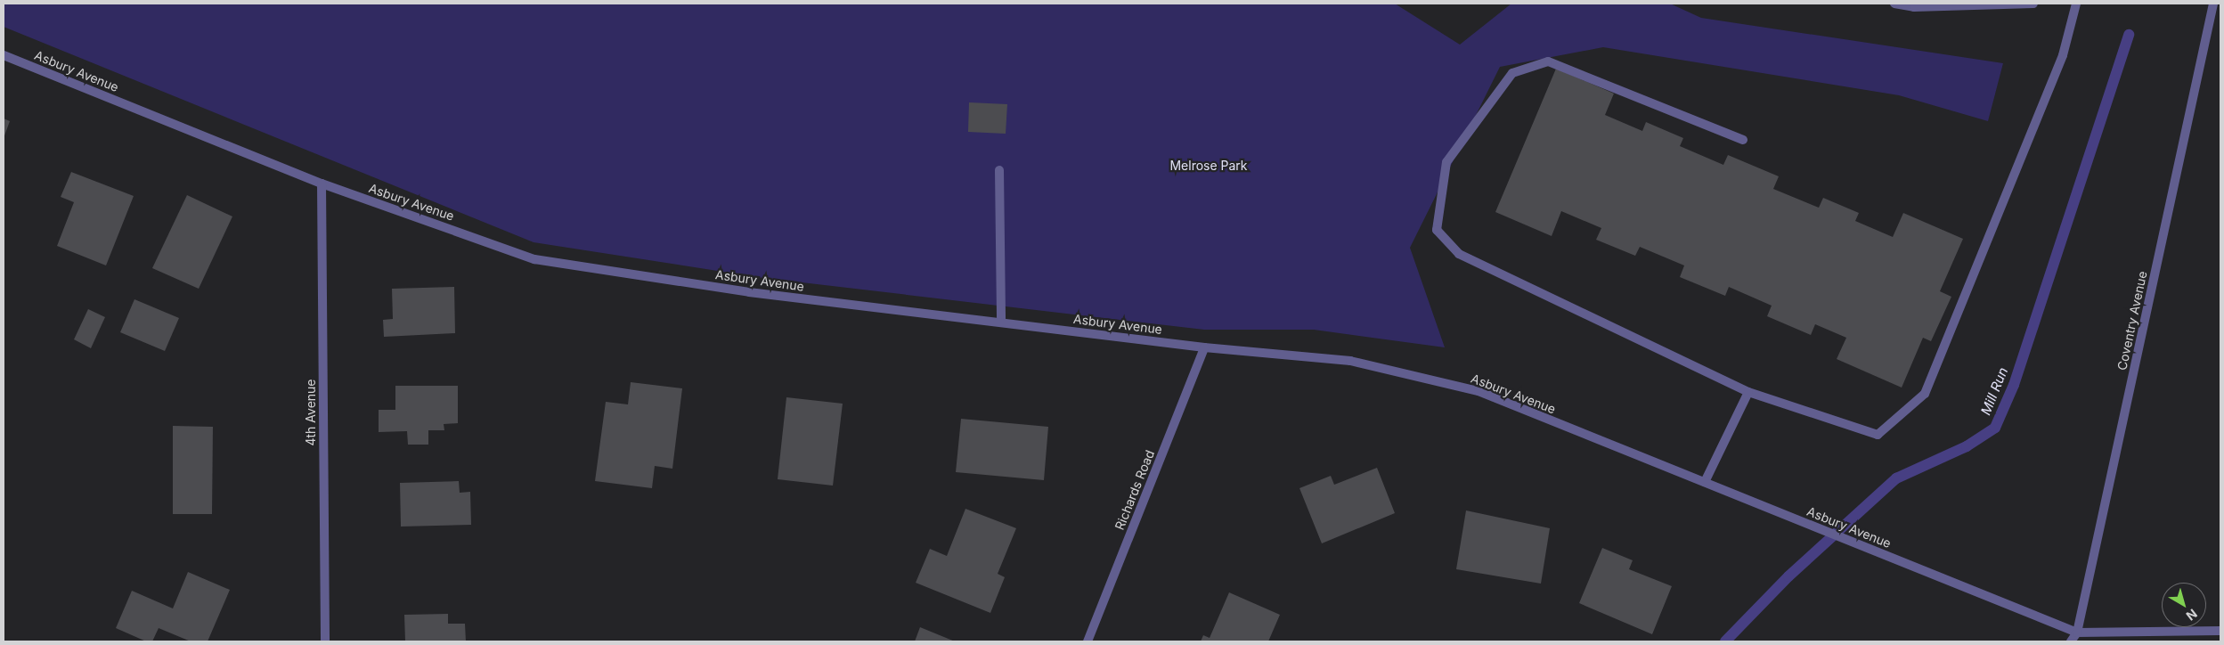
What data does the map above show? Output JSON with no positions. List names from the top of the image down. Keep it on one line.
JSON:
{"streets":{"street":["Asbury Avenue","Coventry Avenue","4th Avenue","Richards Road"]},"crossings":[["Asbury Avenue","Coventry Avenue"],["Asbury Avenue","4th Avenue"],["Asbury Avenue","Richards Road"]],"water":["Mill Run"],"parks":["Melrose Park"],"north":"bottom right"}
